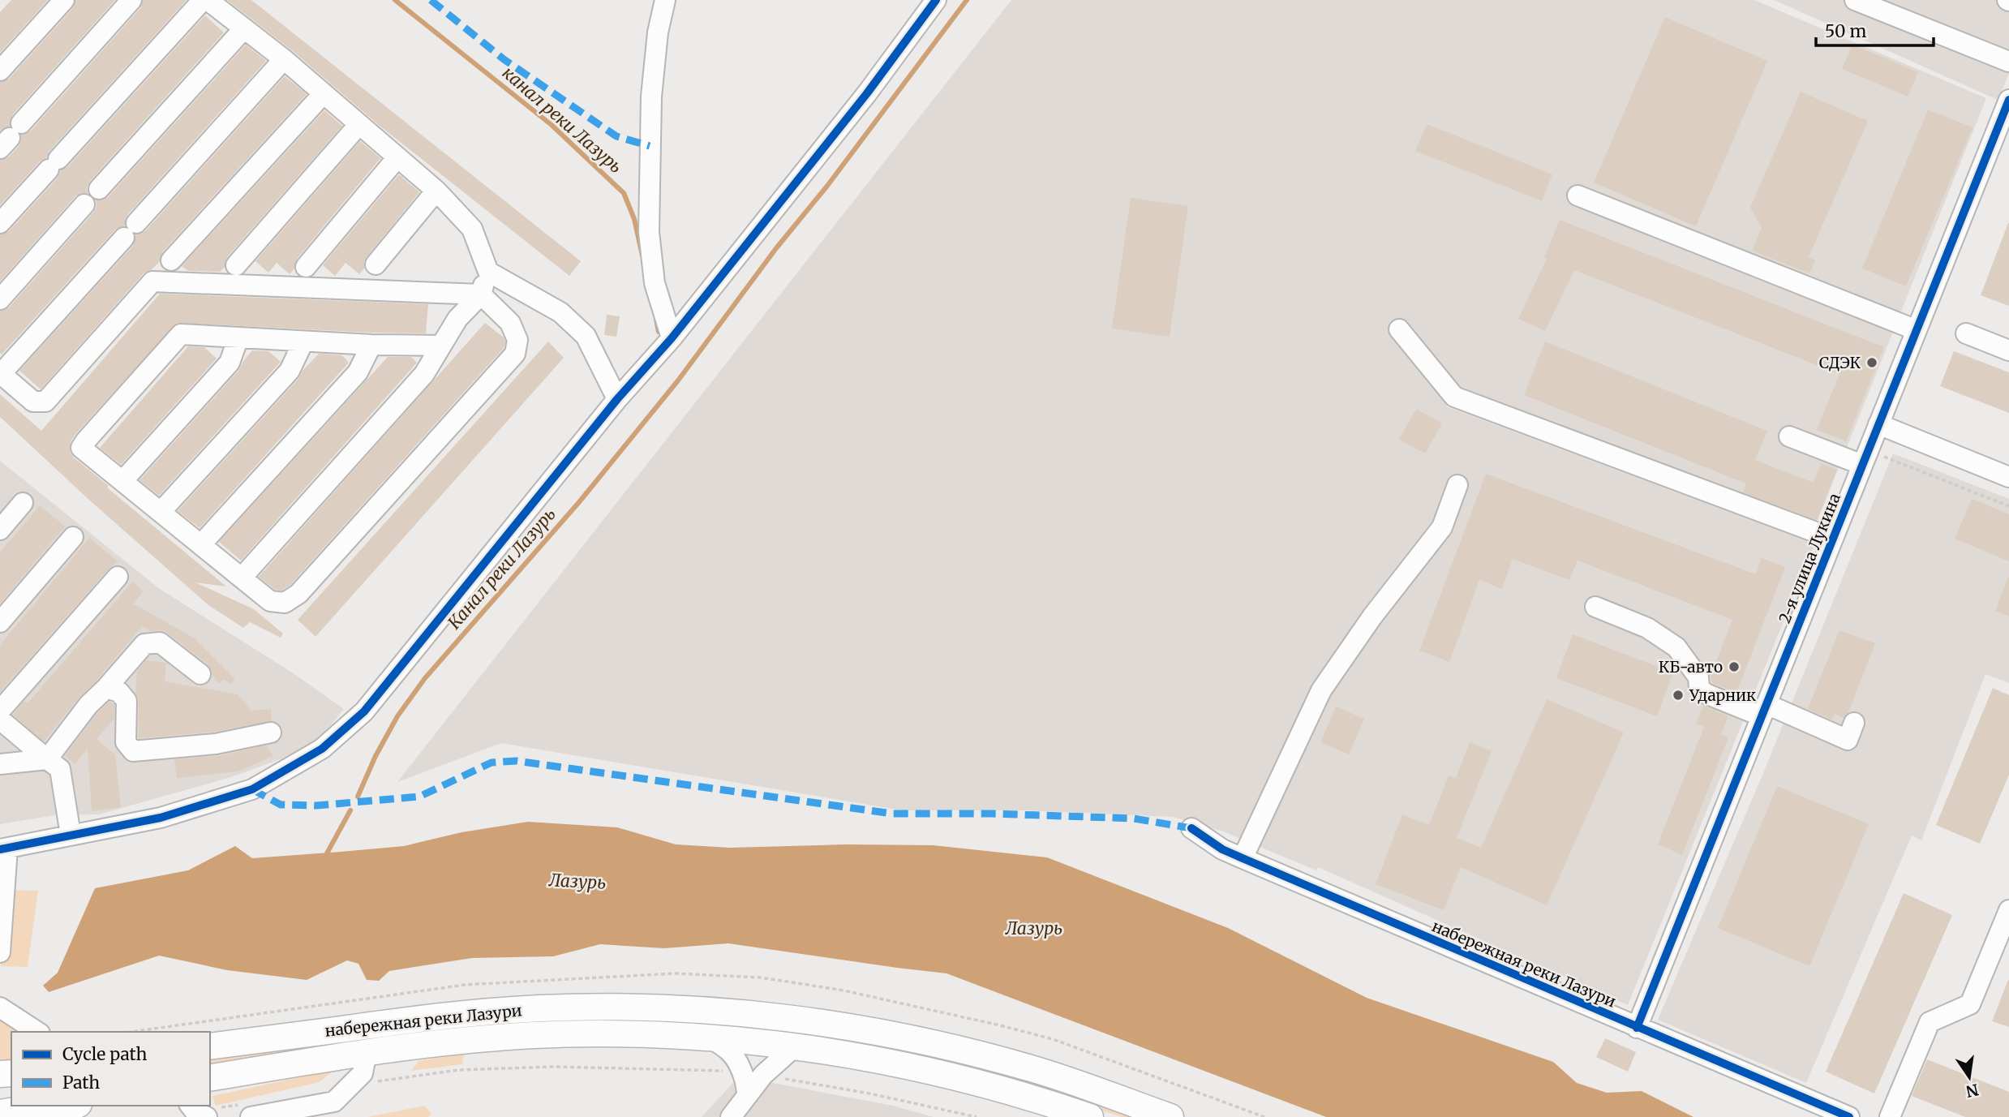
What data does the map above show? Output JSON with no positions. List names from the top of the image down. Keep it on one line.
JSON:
{"streets":{"main road":["набережная реки Лазури"],"street":["2-я улица Лукина"]},"crossings":[["2-я улица Лукина","набережная реки Лазури"]],"water":["канал реки Лазурь","Канал реки Лазурь","Лазурь"],"places":["СДЭК","КБ-авто","Ударник"],"legend":["Cycle path","Path"],"scale_bar":"50 m","north":"bottom"}
